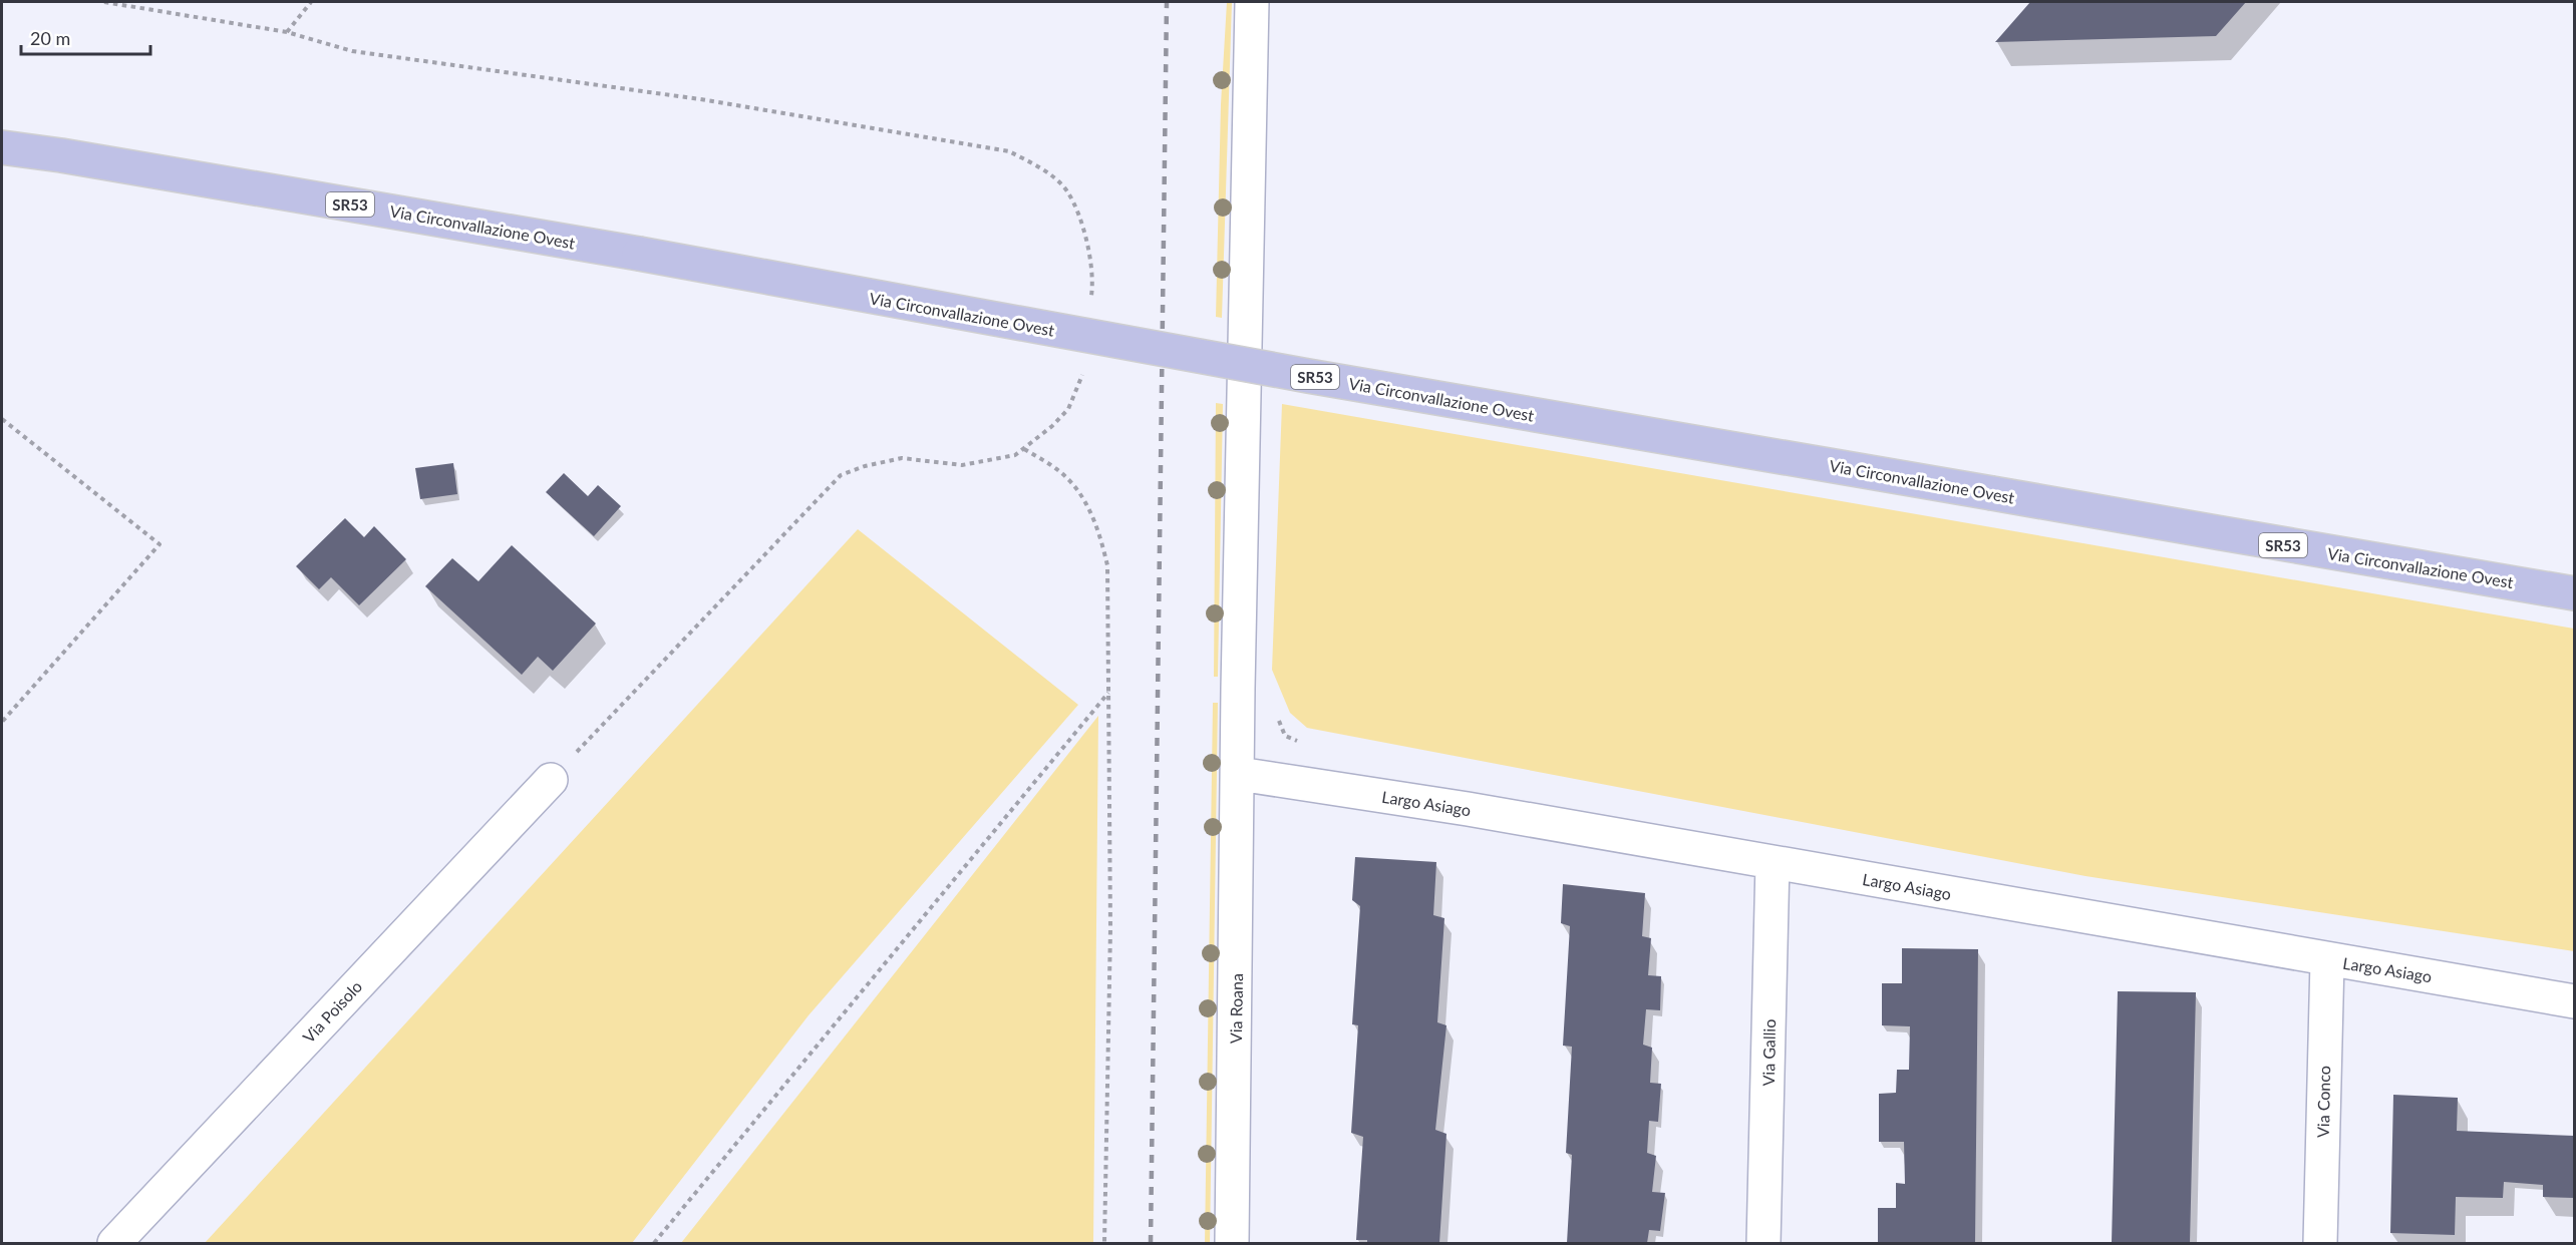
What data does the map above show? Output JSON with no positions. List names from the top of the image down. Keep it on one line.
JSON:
{"streets":{"main road":["SR53","Via Circonvallazione Ovest"],"street":["Largo Asiago","Via Roana","Via Poisolo","Via Gallio","Via Conco"]},"crossings":[["Largo Asiago","Via Roana"],["Largo Asiago","Via Gallio"],["Largo Asiago","Via Conco"]],"scale_bar":"20 m"}
